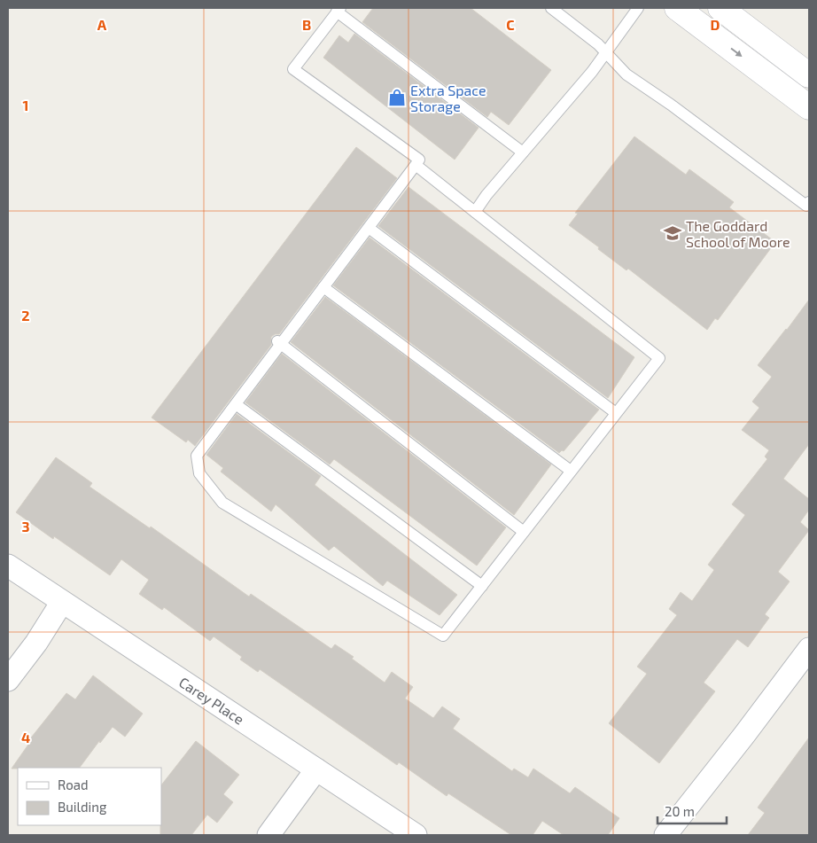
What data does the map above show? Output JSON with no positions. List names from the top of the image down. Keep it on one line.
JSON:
{"streets":{"street":["Carey Place"]},"places":{"shop":["Extra Space Storage"],"school or university":["The Goddard School of Moore"]},"legend":["Road","Building"],"scale_bar":"20 m","grid":{"columns":["A","B","C","D"],"rows":["1","2","3","4"]}}
